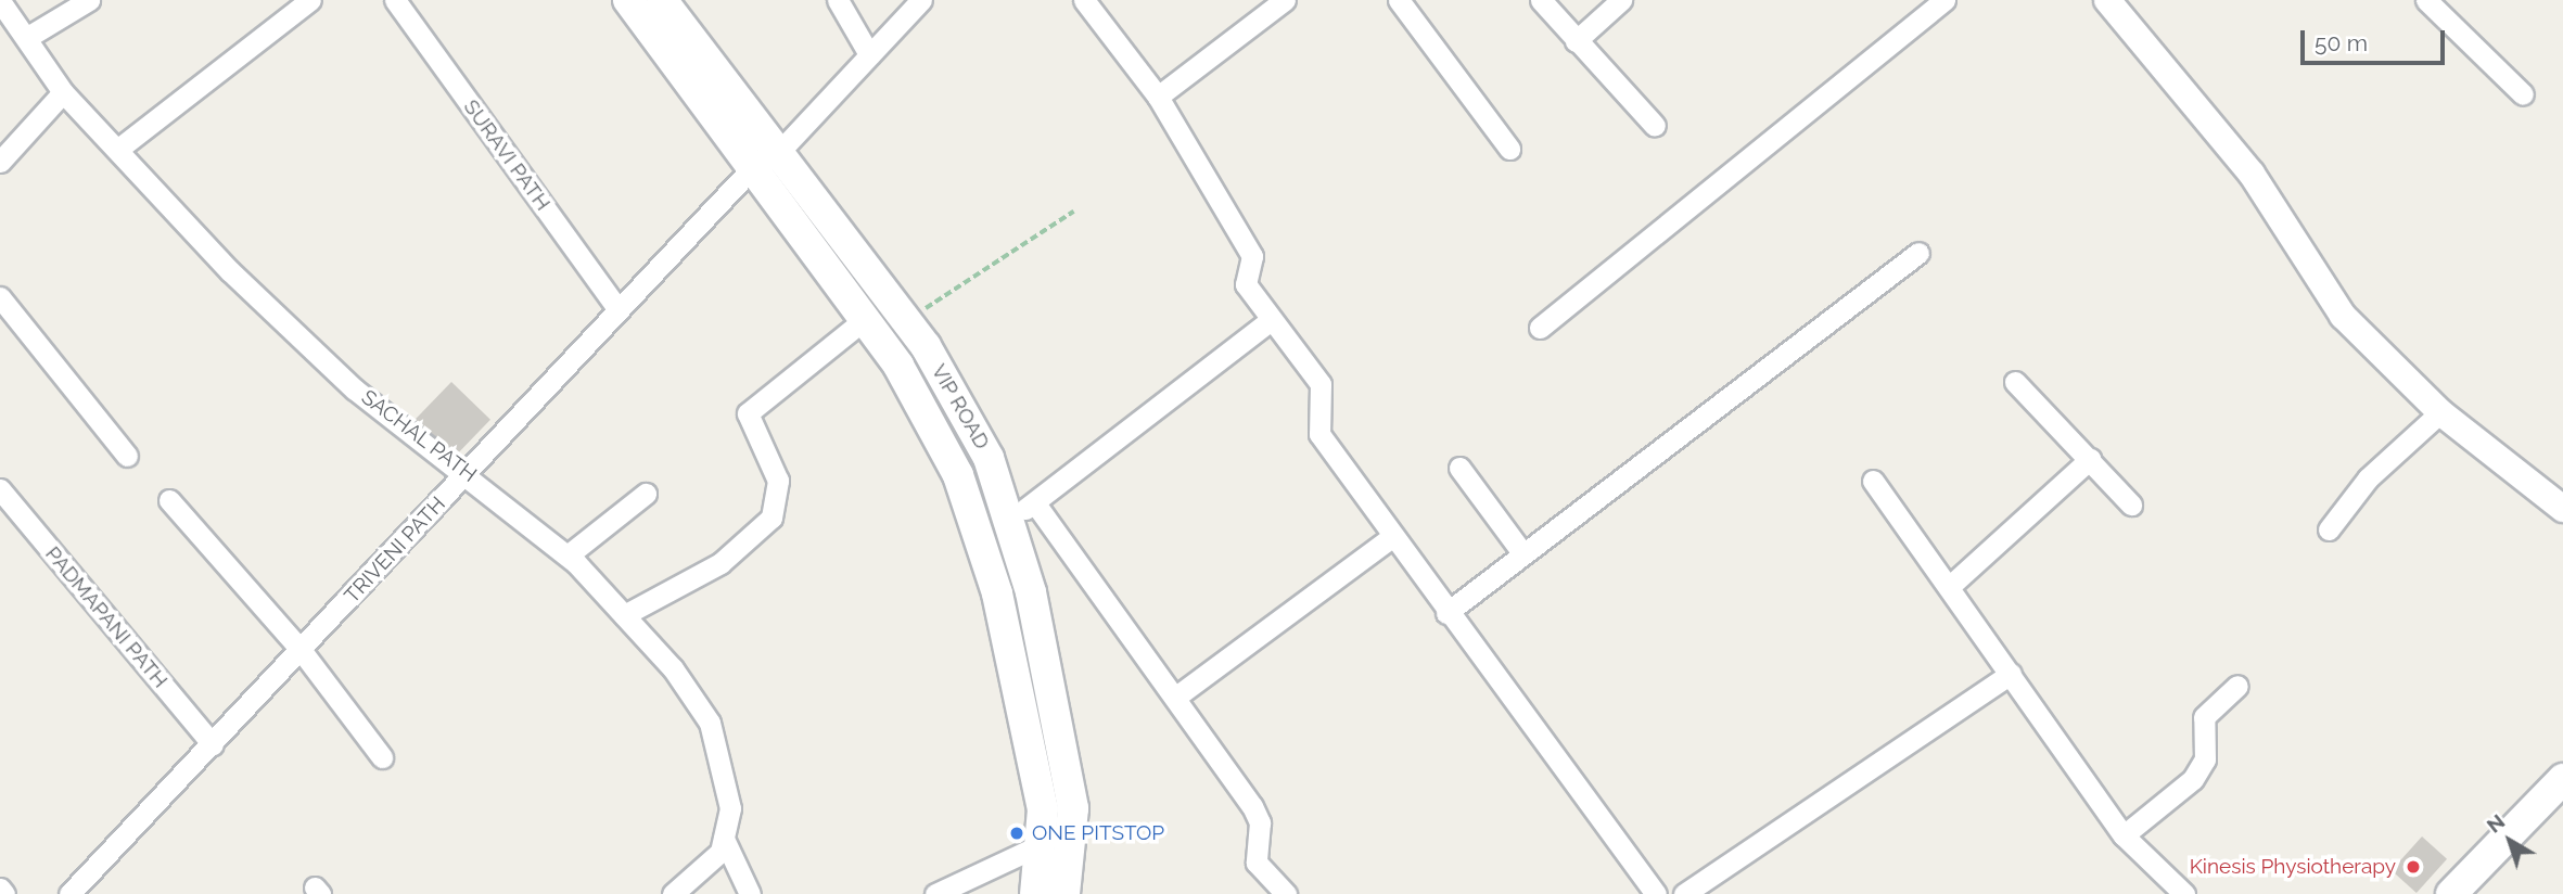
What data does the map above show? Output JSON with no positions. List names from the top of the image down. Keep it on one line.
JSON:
{"streets":{"main road":["VIP ROAD"],"street":["SURAVI PATH","SACHAL PATH","TRIVENI PATH","PADMAPANI PATH"]},"crossings":[["SURAVI PATH","TRIVENI PATH"],["VIP ROAD","TRIVENI PATH"],["SACHAL PATH","TRIVENI PATH"],["TRIVENI PATH","PADMAPANI PATH"]],"places":["ONE PITSTOP","Kinesis Physiotherapy"],"scale_bar":"50 m","north":"top left"}
